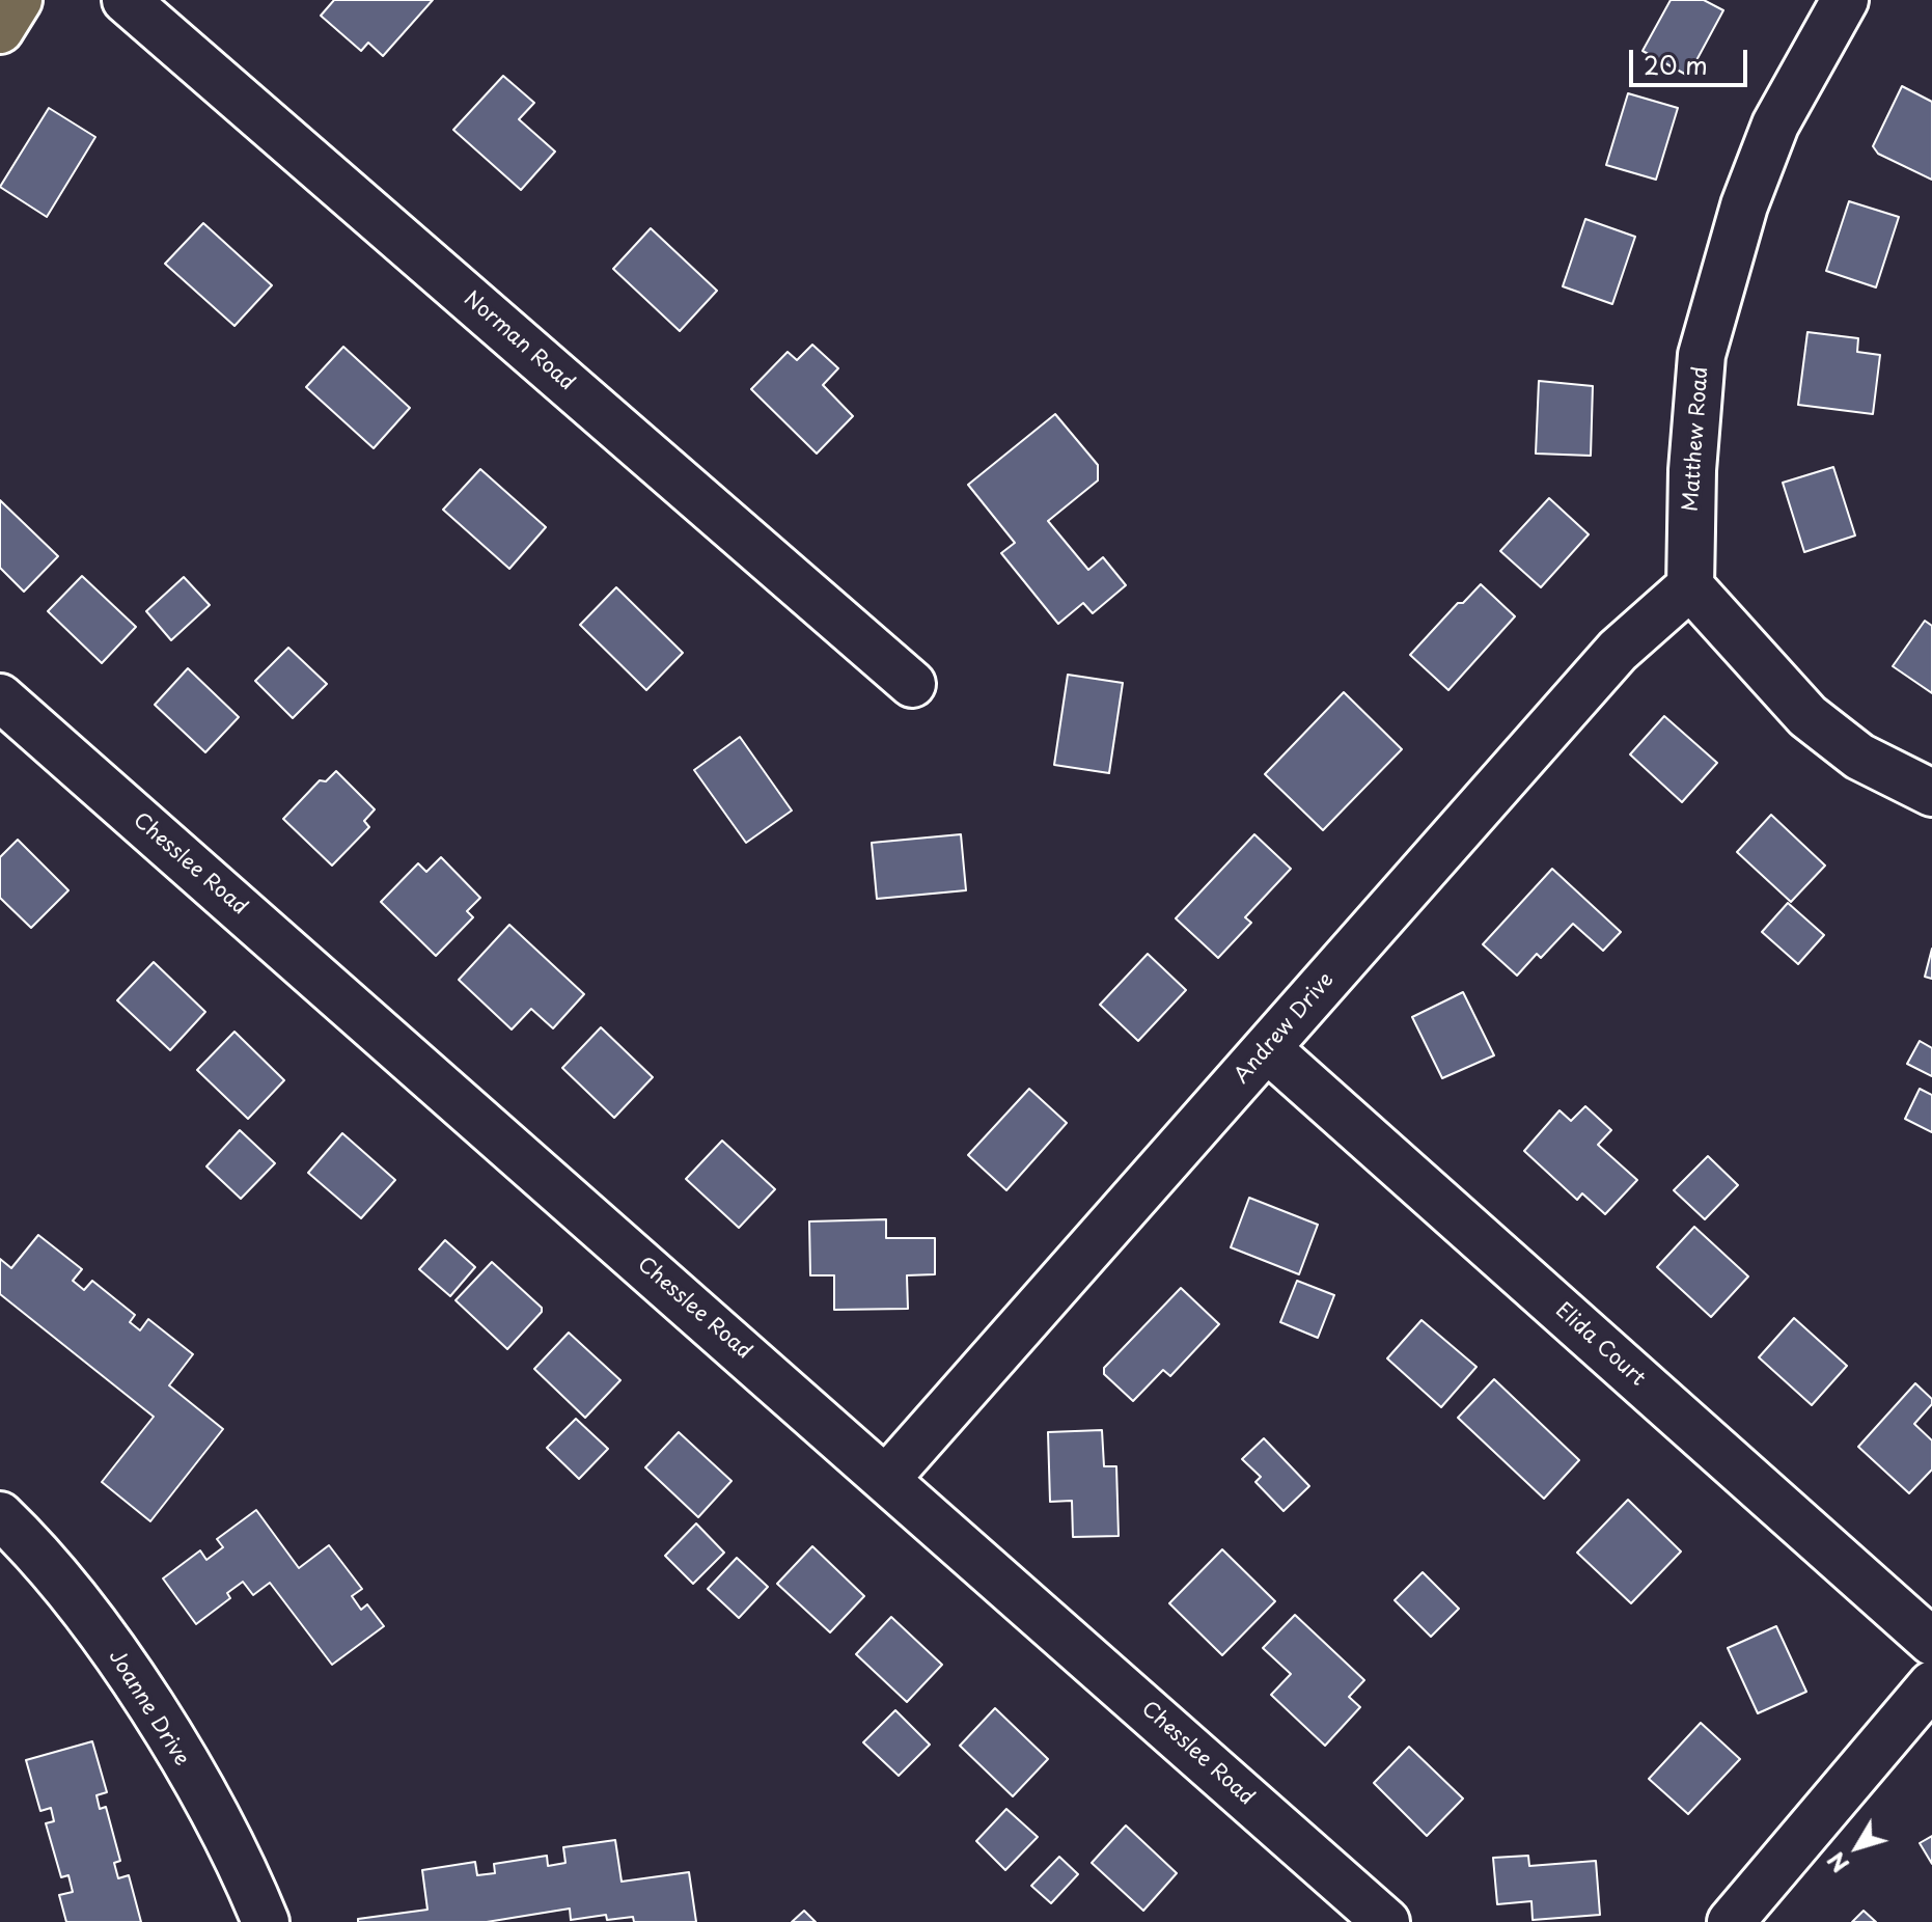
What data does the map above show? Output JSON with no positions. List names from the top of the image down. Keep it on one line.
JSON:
{"streets":{"street":["Norman Road","Matthew Road","Chesslee Road","Andrew Drive","Elida Court","Joanne Drive"]},"crossings":[["Matthew Road","Andrew Drive"],["Chesslee Road","Andrew Drive"],["Andrew Drive","Elida Court"]],"scale_bar":"20 m","north":"bottom left"}
